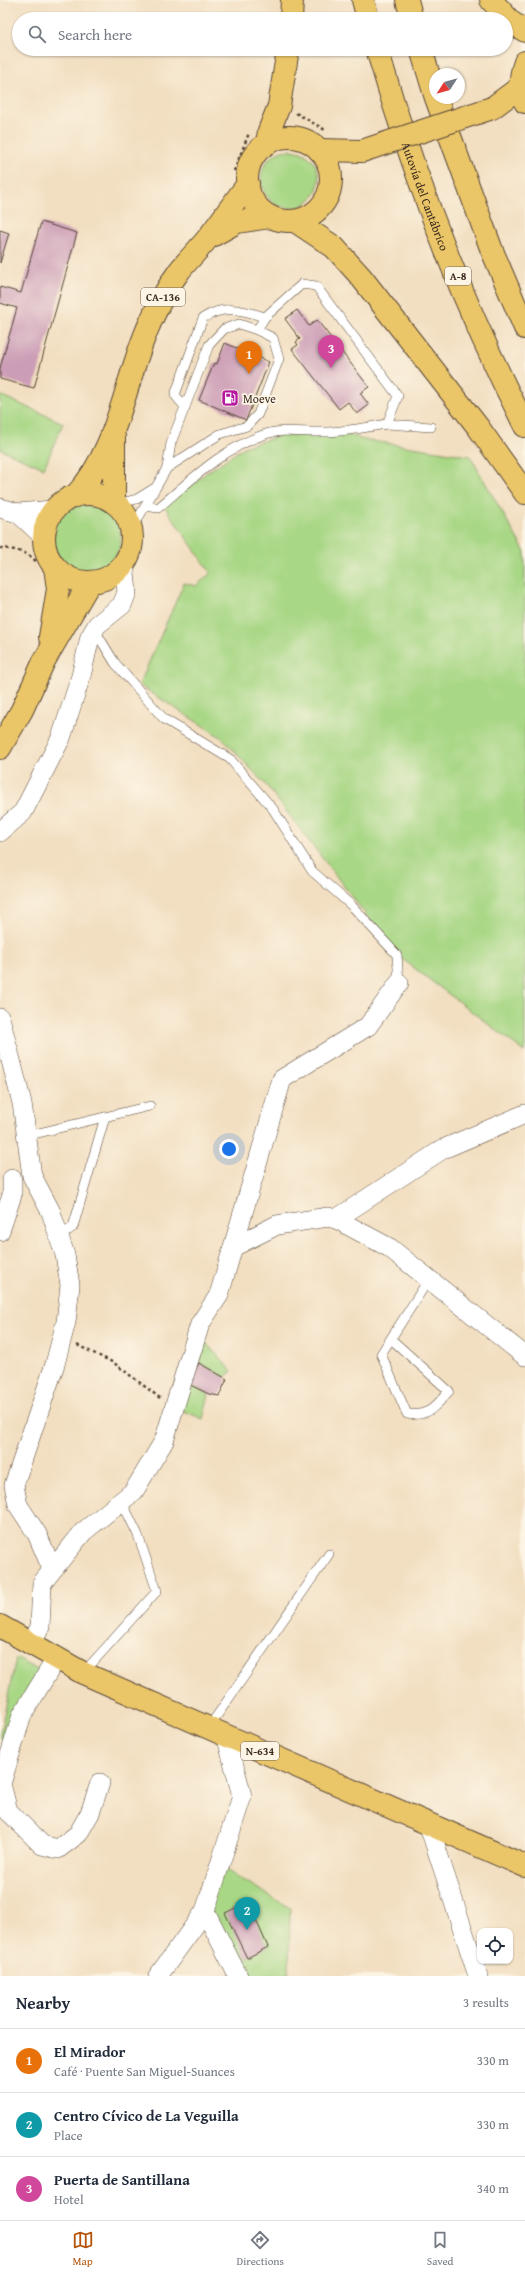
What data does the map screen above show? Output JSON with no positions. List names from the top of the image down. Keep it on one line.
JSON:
{"streets":{"main road":["Autovía del Cantábrico","A-8","CA-136","N-634"]},"places":{"fuel station":["Moeve"]},"north":"bottom left","page":{"search":"Search here","pins":["3","1","2"],"heading":["Nearby","3 results"],"list":[{"mark":"1","name":"El Mirador","note":"Café · Puente San Miguel-Suances","value":"330 m"},{"mark":"2","name":"Centro Cívico de La Veguilla","note":"Place","value":"330 m"},{"mark":"3","name":"Puerta de Santillana","note":"Hotel","value":"340 m"}],"nav":["Map","Directions","Saved"]}}
